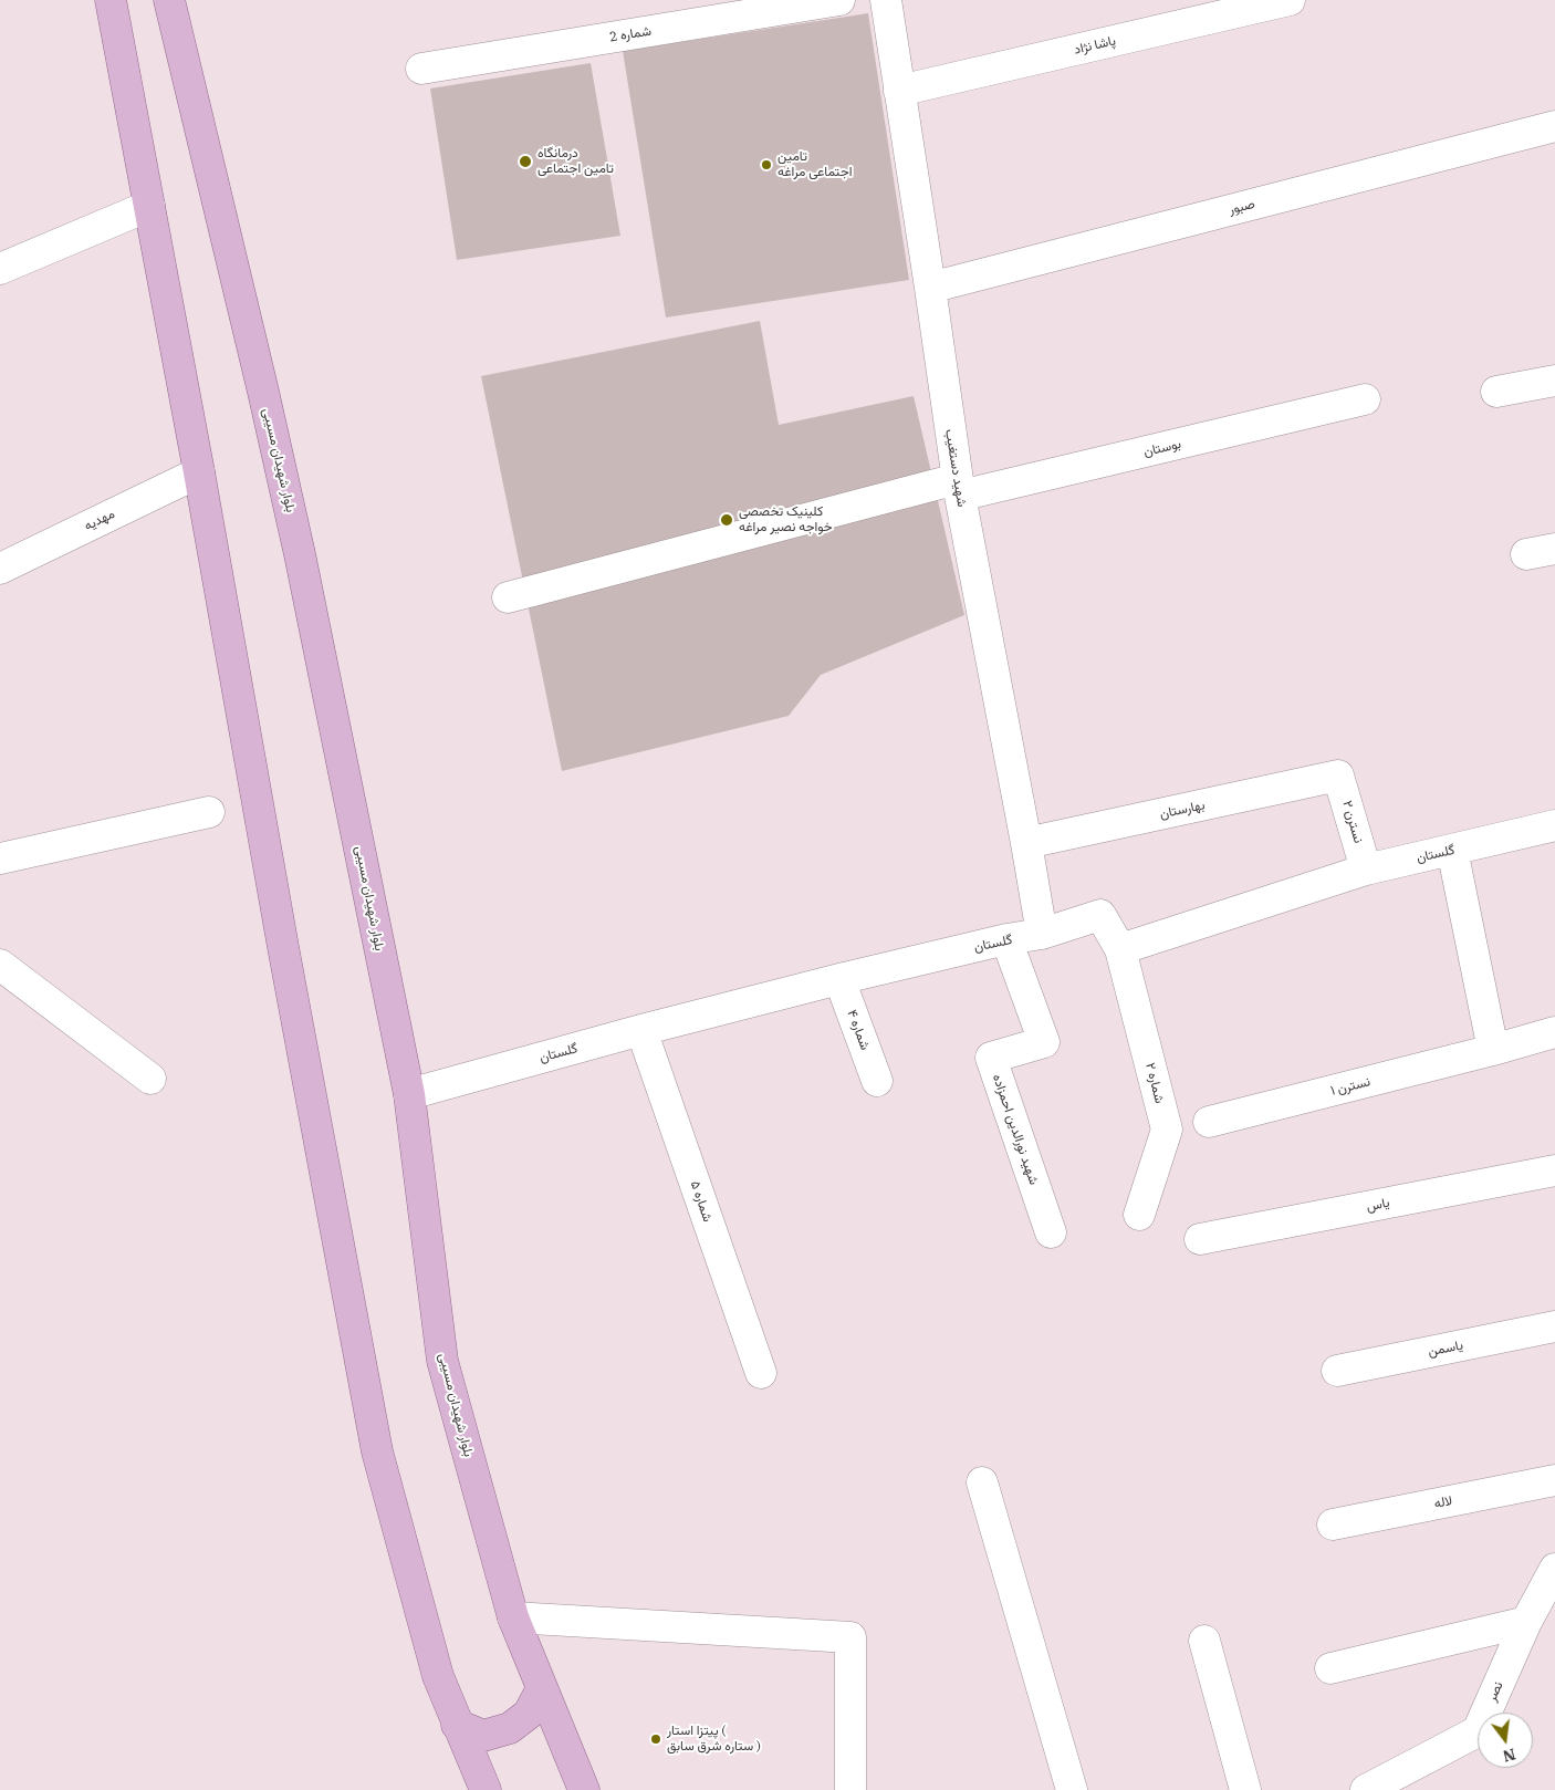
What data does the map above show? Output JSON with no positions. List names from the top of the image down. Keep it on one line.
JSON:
{"streets":{"main road":["بلوار شهیدان مسیبی"],"street":["شماره 2","پاشا نژاد","صبور","بوستان","شهید دستغیب","مهدیه","بهارستان","نسترن ۲","گلستان","شماره ۴","شماره ۲","نسترن ۱","شهید نورالدین احمزاده","شماره ۵","یاس","یاسمن","لاله","نصر"]},"crossings":[["پاشا نژاد","شهید دستغیب"],["صبور","شهید دستغیب"],["بوستان","شهید دستغیب"],["بلوار شهیدان مسیبی","گلستان"],["شهید دستغیب","بهارستان"],["شهید دستغیب","گلستان"],["بهارستان","نسترن ۲"],["نسترن ۲","گلستان"],["گلستان","شماره ۴"],["گلستان","شماره ۲"],["گلستان","شهید نورالدین احمزاده"],["گلستان","شماره ۵"]],"places":["درمانگاه تامین اجتماعی","تامین اجتماعی مراغه","کلینیک تخصصی خواجه نصیر مراغه","پیتزا استار ( ستاره شرق سابق )"],"north":"bottom"}
